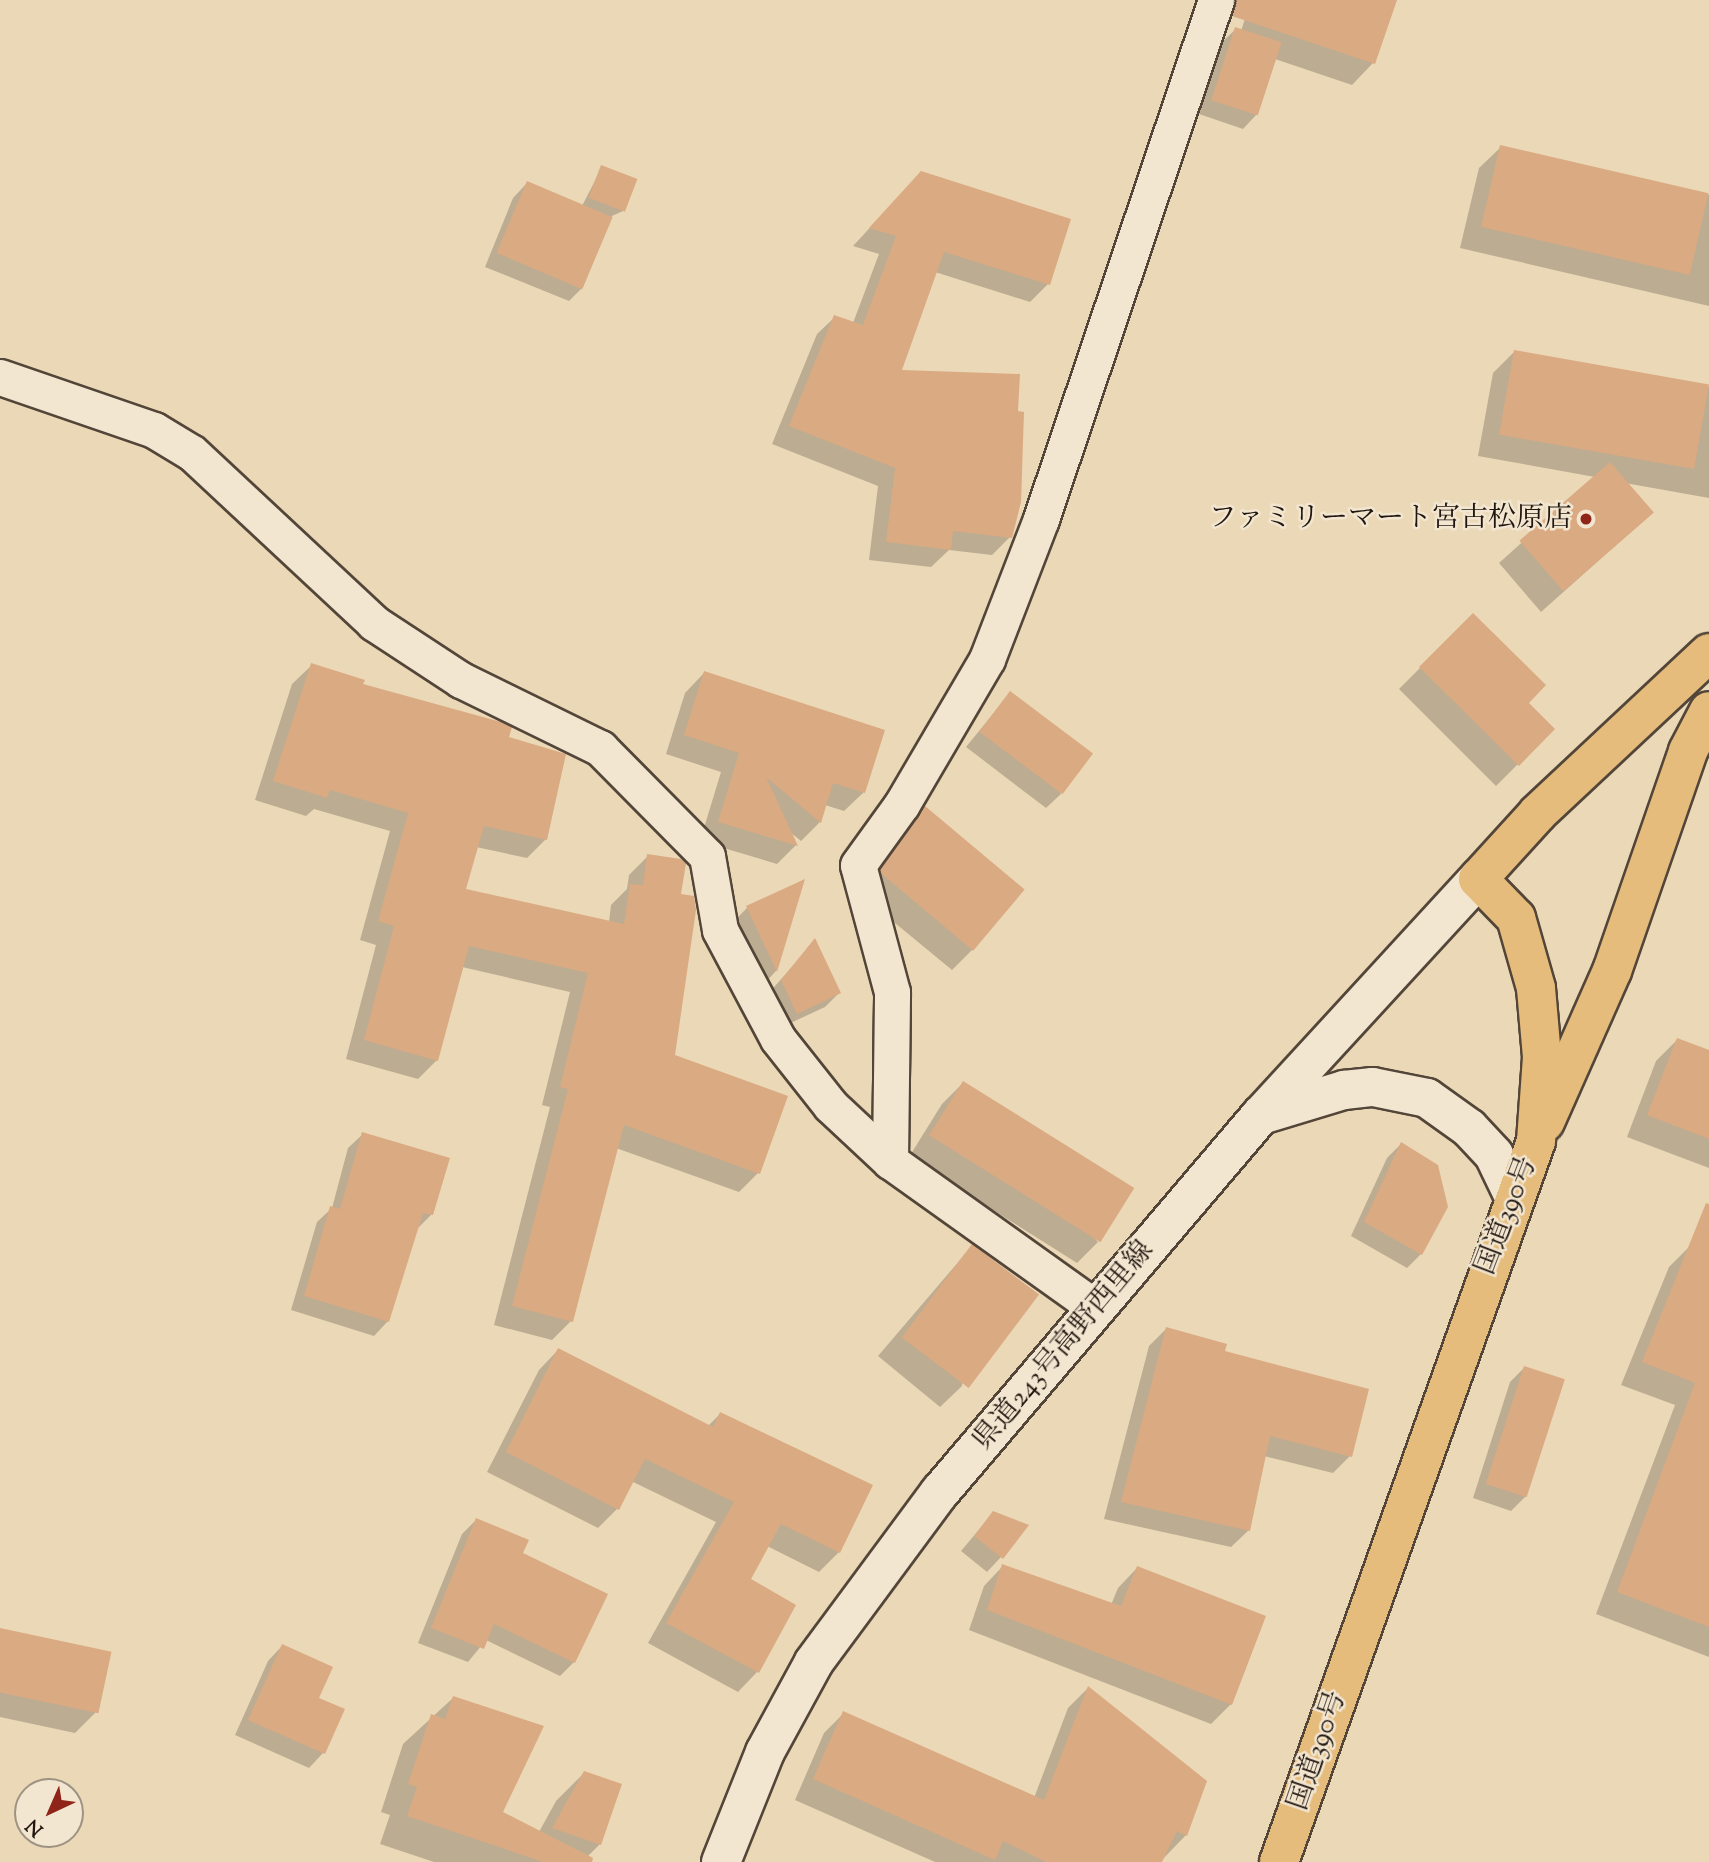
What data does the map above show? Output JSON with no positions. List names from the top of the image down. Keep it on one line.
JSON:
{"streets":{"highway":["国道390号"],"main road":["県道243号高野西里線"]},"crossings":[["国道390号","県道243号高野西里線"]],"places":["ファミリーマート宮古松原店"],"north":"bottom left"}
